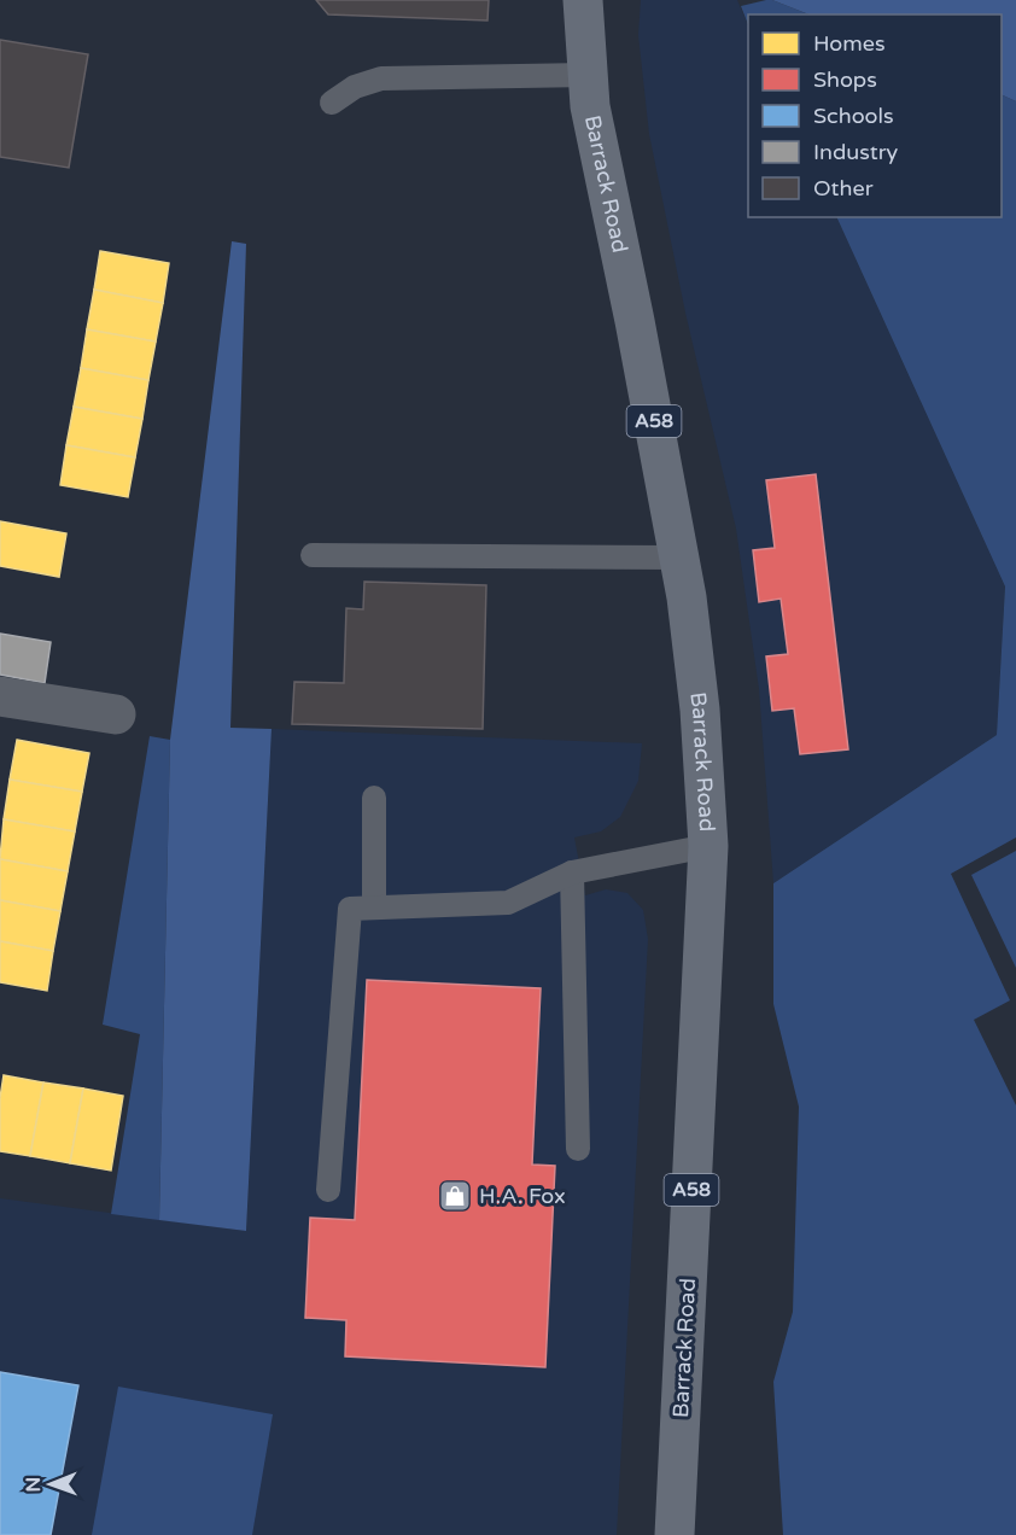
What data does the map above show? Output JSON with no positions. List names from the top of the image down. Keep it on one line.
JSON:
{"streets":{"main road":["Barrack Road","A58"]},"places":{"shop":["H.A. Fox"]},"legend":["Homes","Shops","Schools","Industry","Other"],"north":"left"}
